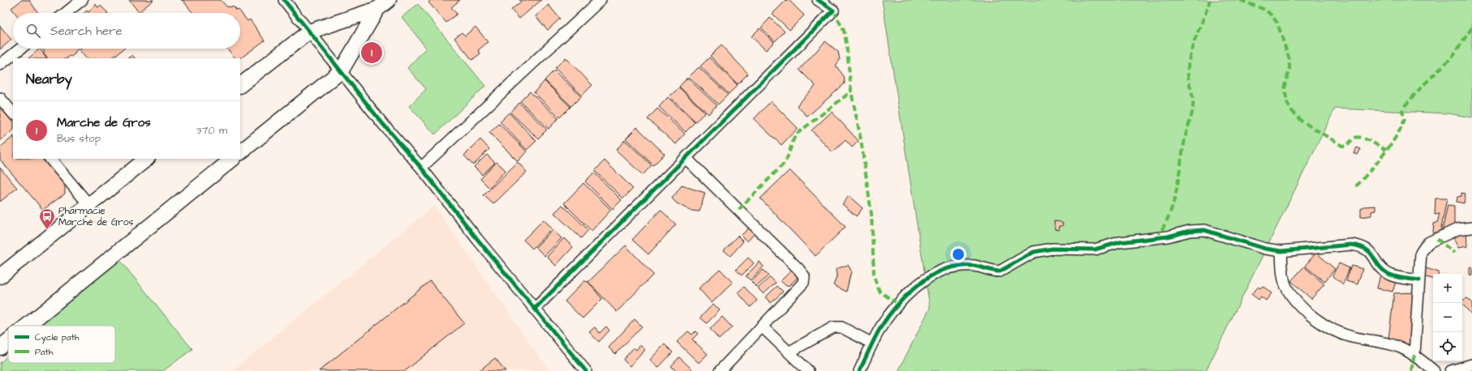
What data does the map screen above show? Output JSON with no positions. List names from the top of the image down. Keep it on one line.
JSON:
{"places":{"bus stop":["Pharmacie Marché de Gros"]},"legend":["Cycle path","Path"],"page":{"search":"Search here","pins":"1","heading":"Nearby","list":[{"mark":"1","name":"Marche de Gros","note":"Bus stop","value":"370 m"}],"map_buttons":["+","−"]}}
